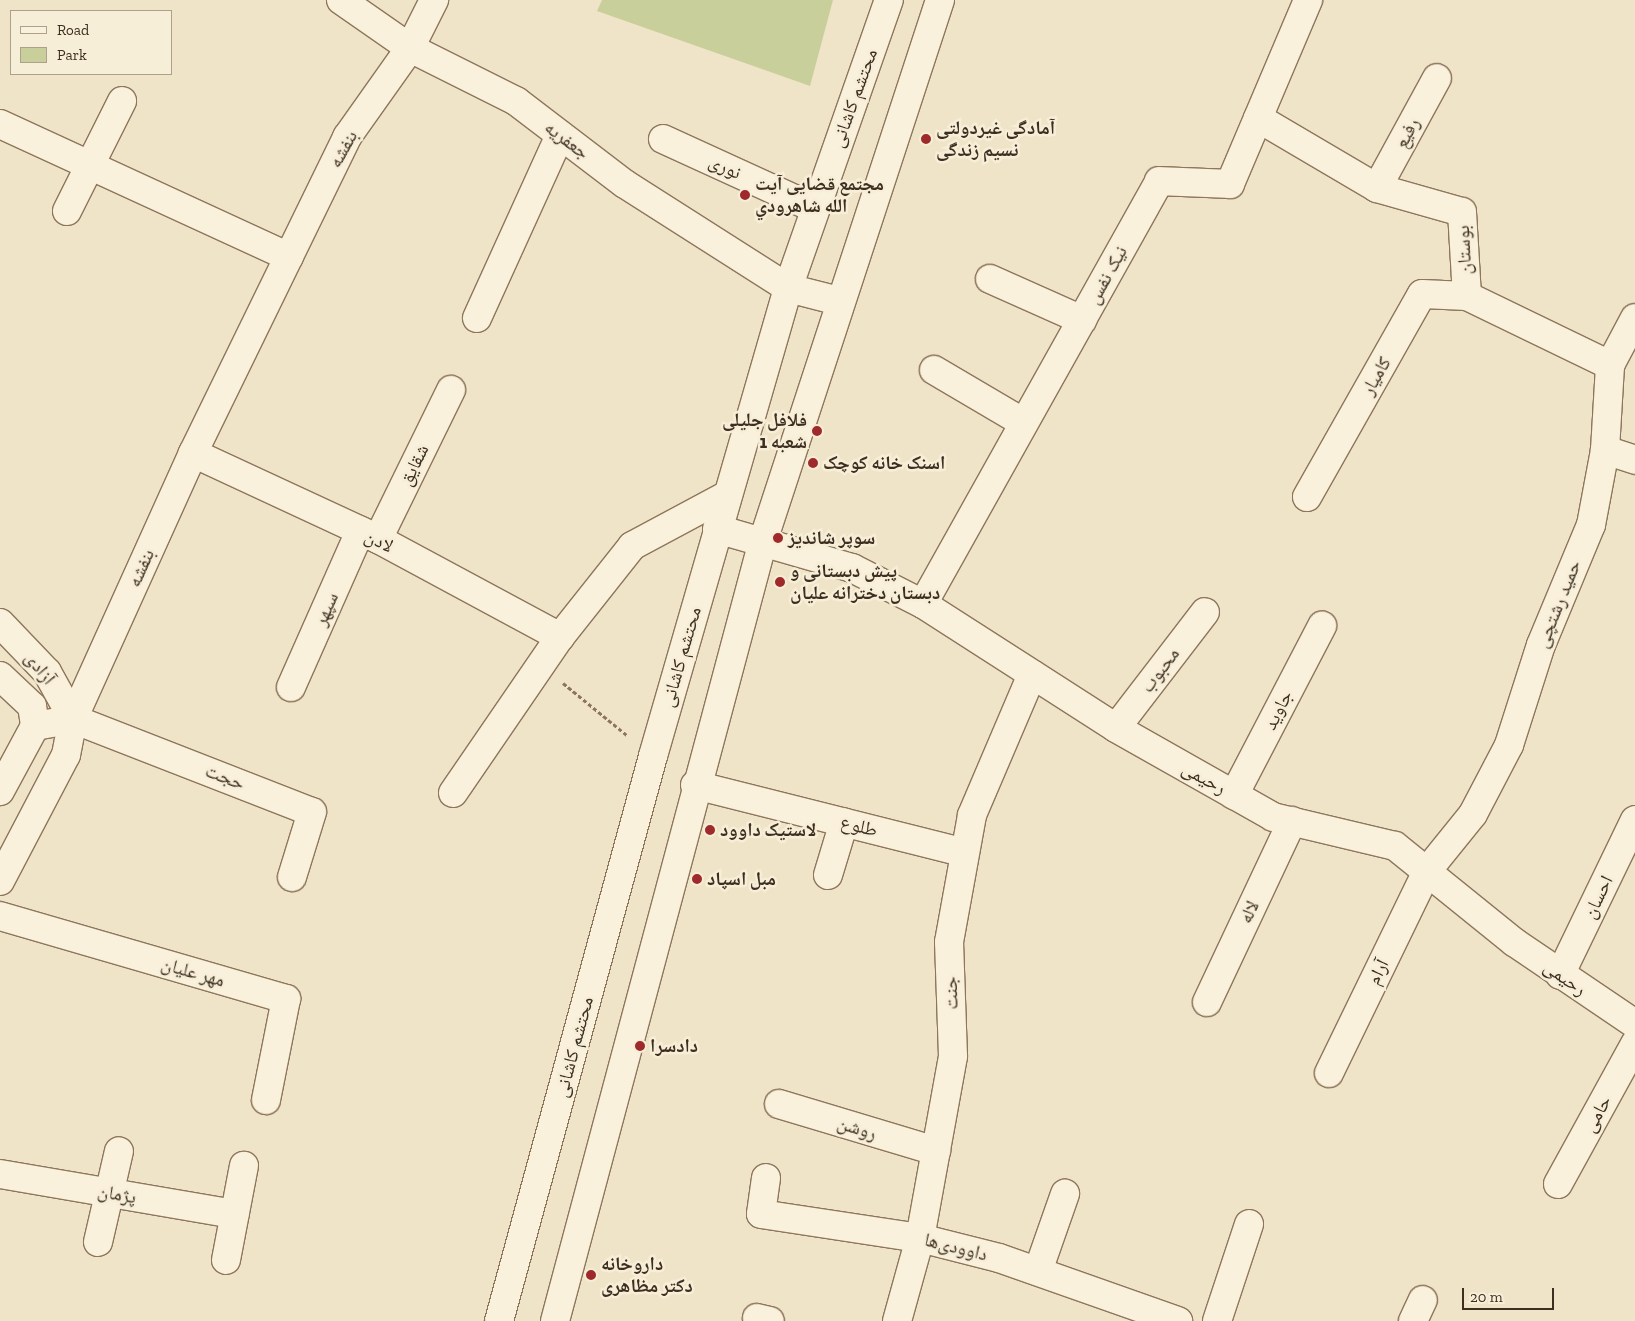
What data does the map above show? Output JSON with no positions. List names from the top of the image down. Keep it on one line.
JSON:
{"streets":{"street":["محتشم کاشانی","رفیع","جعفریه","بنفشه","نوری","بوستان","نیک نفس","کامیار","شقایق","لادن","حمید رشتچی","سپهر","آزادی","محبوب","جاوید","حجت","رحیمی","طلوع","احسان","لاله","مهر علیان","آرام","جنت","حامی","روشن","پژمان","داوودی‌ها"]},"crossings":[["محتشم کاشانی","جعفریه"],["محتشم کاشانی","نوری"],["محتشم کاشانی","رحیمی"],["رفیع","بوستان"],["جعفریه","بنفشه"],["بنفشه","لادن"],["بنفشه","آزادی"],["بنفشه","حجت"],["بوستان","نیک نفس"],["بوستان","کامیار"],["بوستان","حمید رشتچی"],["نیک نفس","رحیمی"],["شقایق","لادن"],["شقایق","سپهر"],["لادن","سپهر"],["حمید رشتچی","رحیمی"],["حمید رشتچی","آرام"],["آزادی","حجت"],["محبوب","رحیمی"],["جاوید","رحیمی"],["رحیمی","احسان"],["رحیمی","لاله"],["رحیمی","آرام"],["رحیمی","جنت"],["طلوع","جنت"],["جنت","روشن"],["جنت","داوودی‌ها"]],"places":["آمادگی غیردولتی نسیم زندگی","مجتمع قضایی آیت الله شاهرودي","فلافل جلیلی شعبه 1","اسنک خانه کوچک","سوپر شاندیز","پیش دبستانی و دبستان دخترانه علیان","لاستیک داوود","مبل اسپاد","دادسرا","داروخانه دکتر مظاهری"],"legend":["Road","Park"],"scale_bar":"20 m"}
